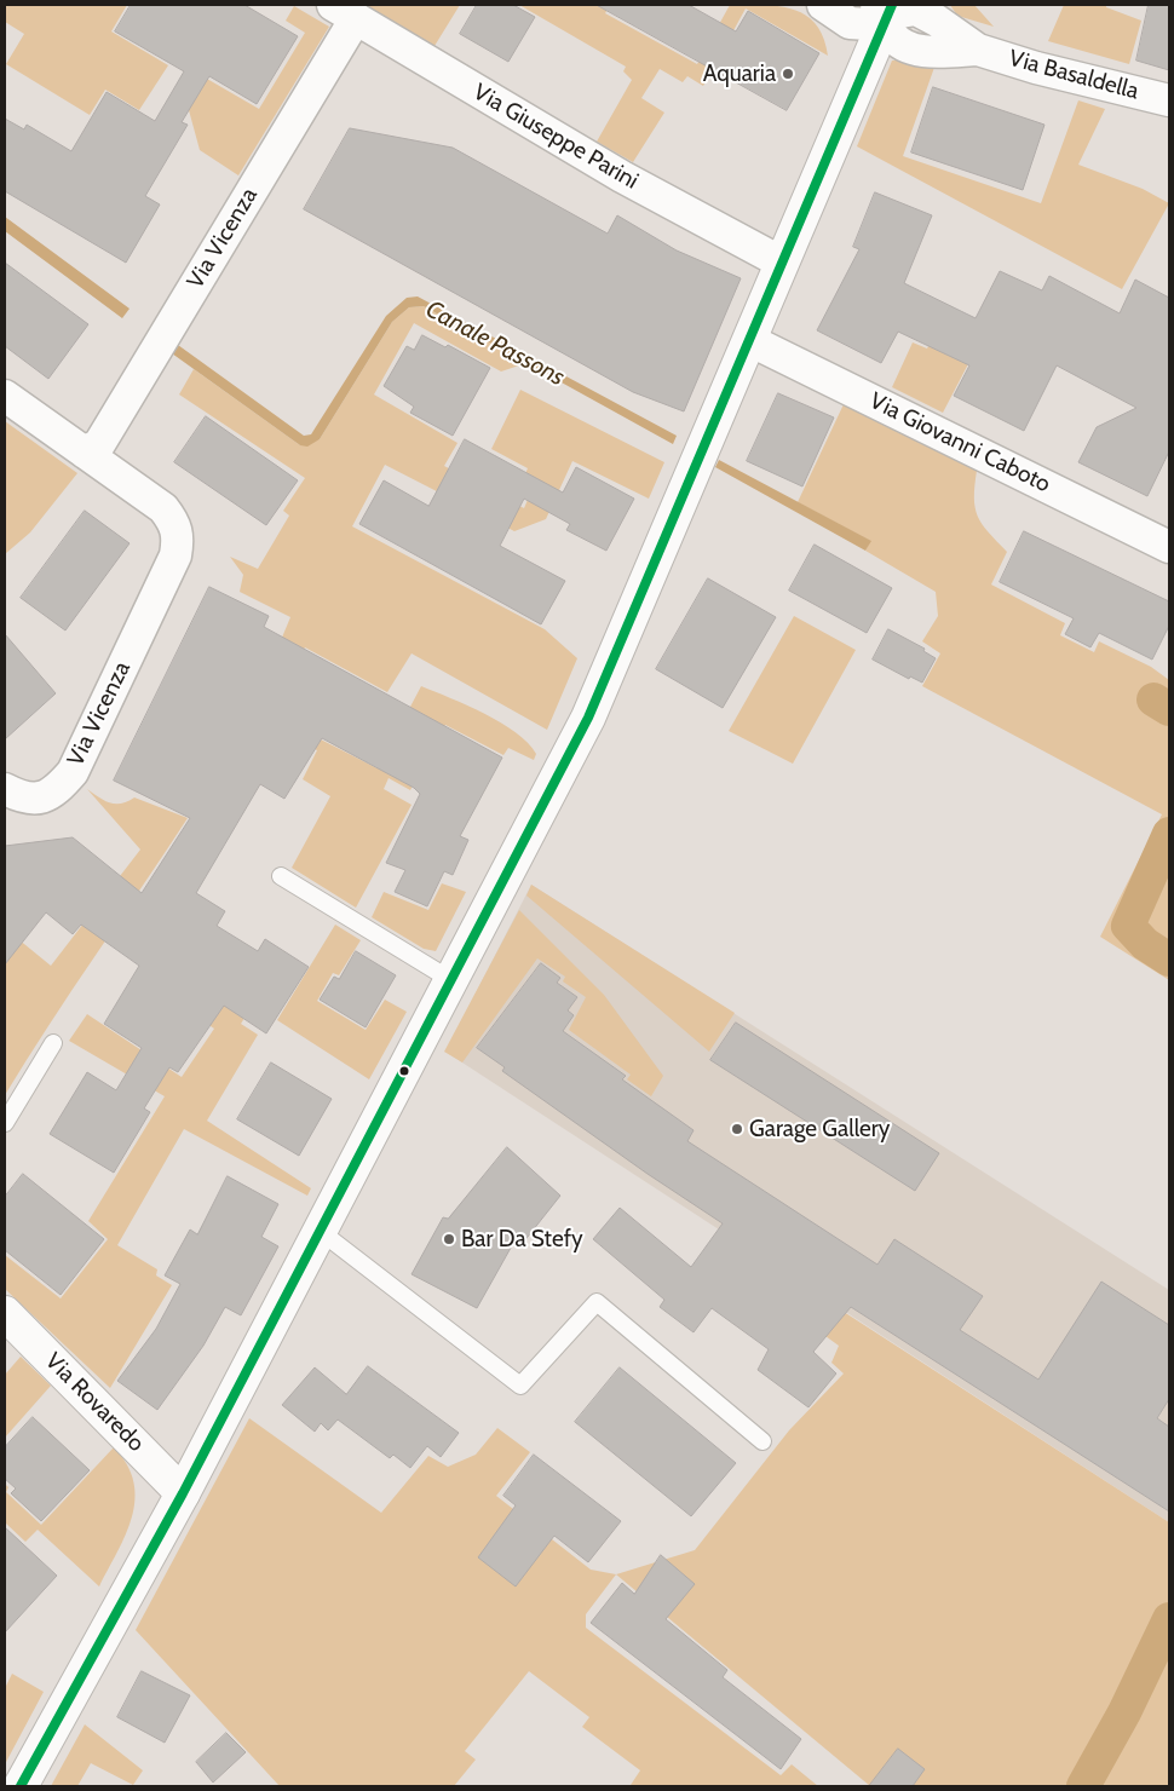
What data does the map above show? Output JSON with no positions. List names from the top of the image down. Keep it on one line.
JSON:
{"streets":{"main road":["Via Rovaredo"],"street":["Via Basaldella","Via Giuseppe Parini","Via Vicenza","Via Giovanni Caboto"]},"crossings":[["Via Giuseppe Parini","Via Vicenza"]],"water":["Canale Passons"],"places":["Aquaria","Garage Gallery","Bar Da Stefy"]}
